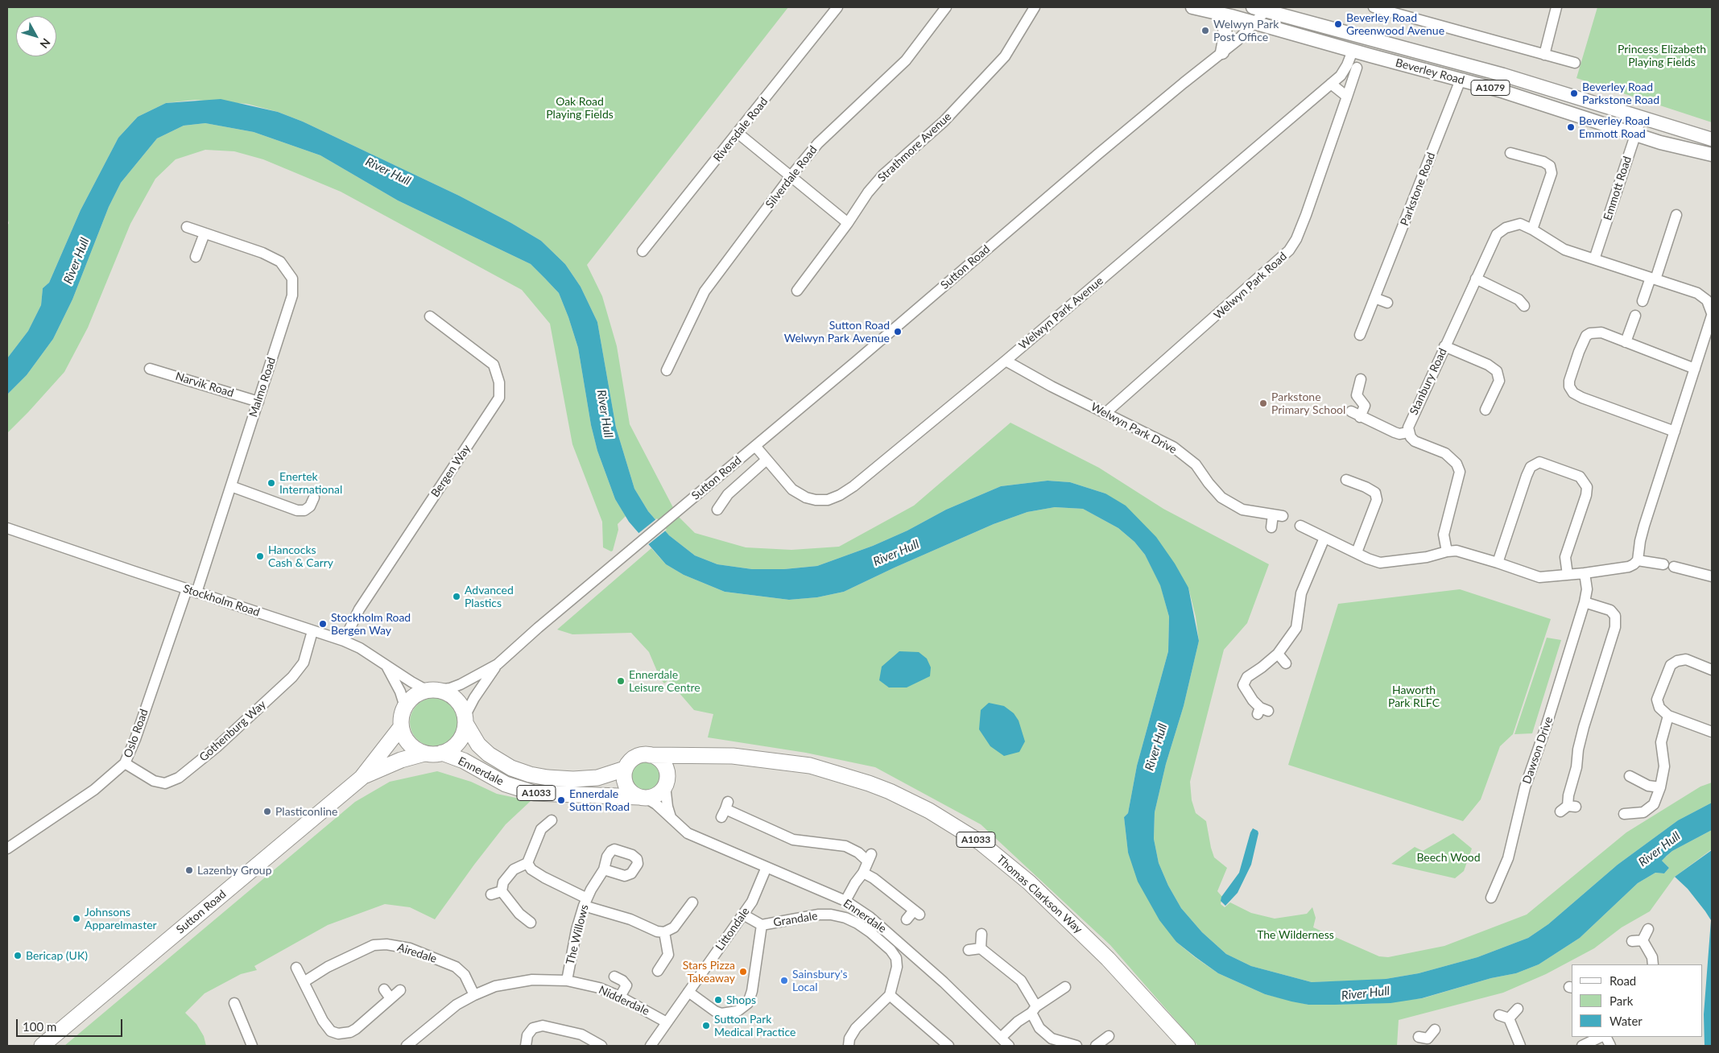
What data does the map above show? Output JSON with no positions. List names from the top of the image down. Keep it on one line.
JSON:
{"streets":{"highway":["Sutton Road","Ennerdale","A1033","Thomas Clarkson Way"],"main road":["Beverley Road","A1079"],"street":["Riversdale Road","Strathmore Avenue","Silverdale Road","Emmott Road","Parkstone Road","Welwyn Park Road","Welwyn Park Avenue","Stanbury Road","Narvik Road","Malmo Road","Welwyn Park Drive","Bergen Way","Stockholm Road","Gothenburg Way","Oslo Road","Dawson Drive","Grandale","Littondale","The Willows","Airedale","Nidderdale"]},"crossings":[["Beverley Road","Emmott Road"],["Beverley Road","Parkstone Road"],["Beverley Road","Sutton Road"],["Beverley Road","Welwyn Park Avenue"],["Emmott Road","Stanbury Road"],["Sutton Road","Welwyn Park Avenue"],["Welwyn Park Road","Welwyn Park Drive"],["Welwyn Park Avenue","Welwyn Park Drive"],["Narvik Road","Malmo Road"],["Malmo Road","Stockholm Road"],["Malmo Road","Oslo Road"],["Bergen Way","Stockholm Road"],["Stockholm Road","Gothenburg Way"],["Stockholm Road","Oslo Road"],["Stockholm Road","Ennerdale"],["Gothenburg Way","Oslo Road"],["Ennerdale","A1033"],["Ennerdale","Littondale"],["A1033","Thomas Clarkson Way"],["Grandale","Littondale"],["Littondale","Nidderdale"],["The Willows","Nidderdale"],["Airedale","Nidderdale"]],"water":["River Hull"],"parks":["Princess Elizabeth Playing Fields","Oak Road Playing Fields","Haworth Park RLFC","Beech Wood","The Wilderness"],"places":["Beverley Road Greenwood Avenue","Welwyn Park Post Office","Beverley Road Parkstone Road","Beverley Road Emmott Road","Sutton Road Welwyn Park Avenue","Parkstone Primary School","Enertek International","Hancocks Cash & Carry","Advanced Plastics","Stockholm Road Bergen Way","Ennerdale Leisure Centre","Ennerdale Sutton Road","Plasticonline","Lazenby Group","Johnsons Apparelmaster","Bericap (UK)","Stars Pizza Takeaway","Sainsbury's Local","Shops","Sutton Park Medical Practice"],"legend":["Road","Park","Water"],"scale_bar":"100 m","north":"bottom right"}
